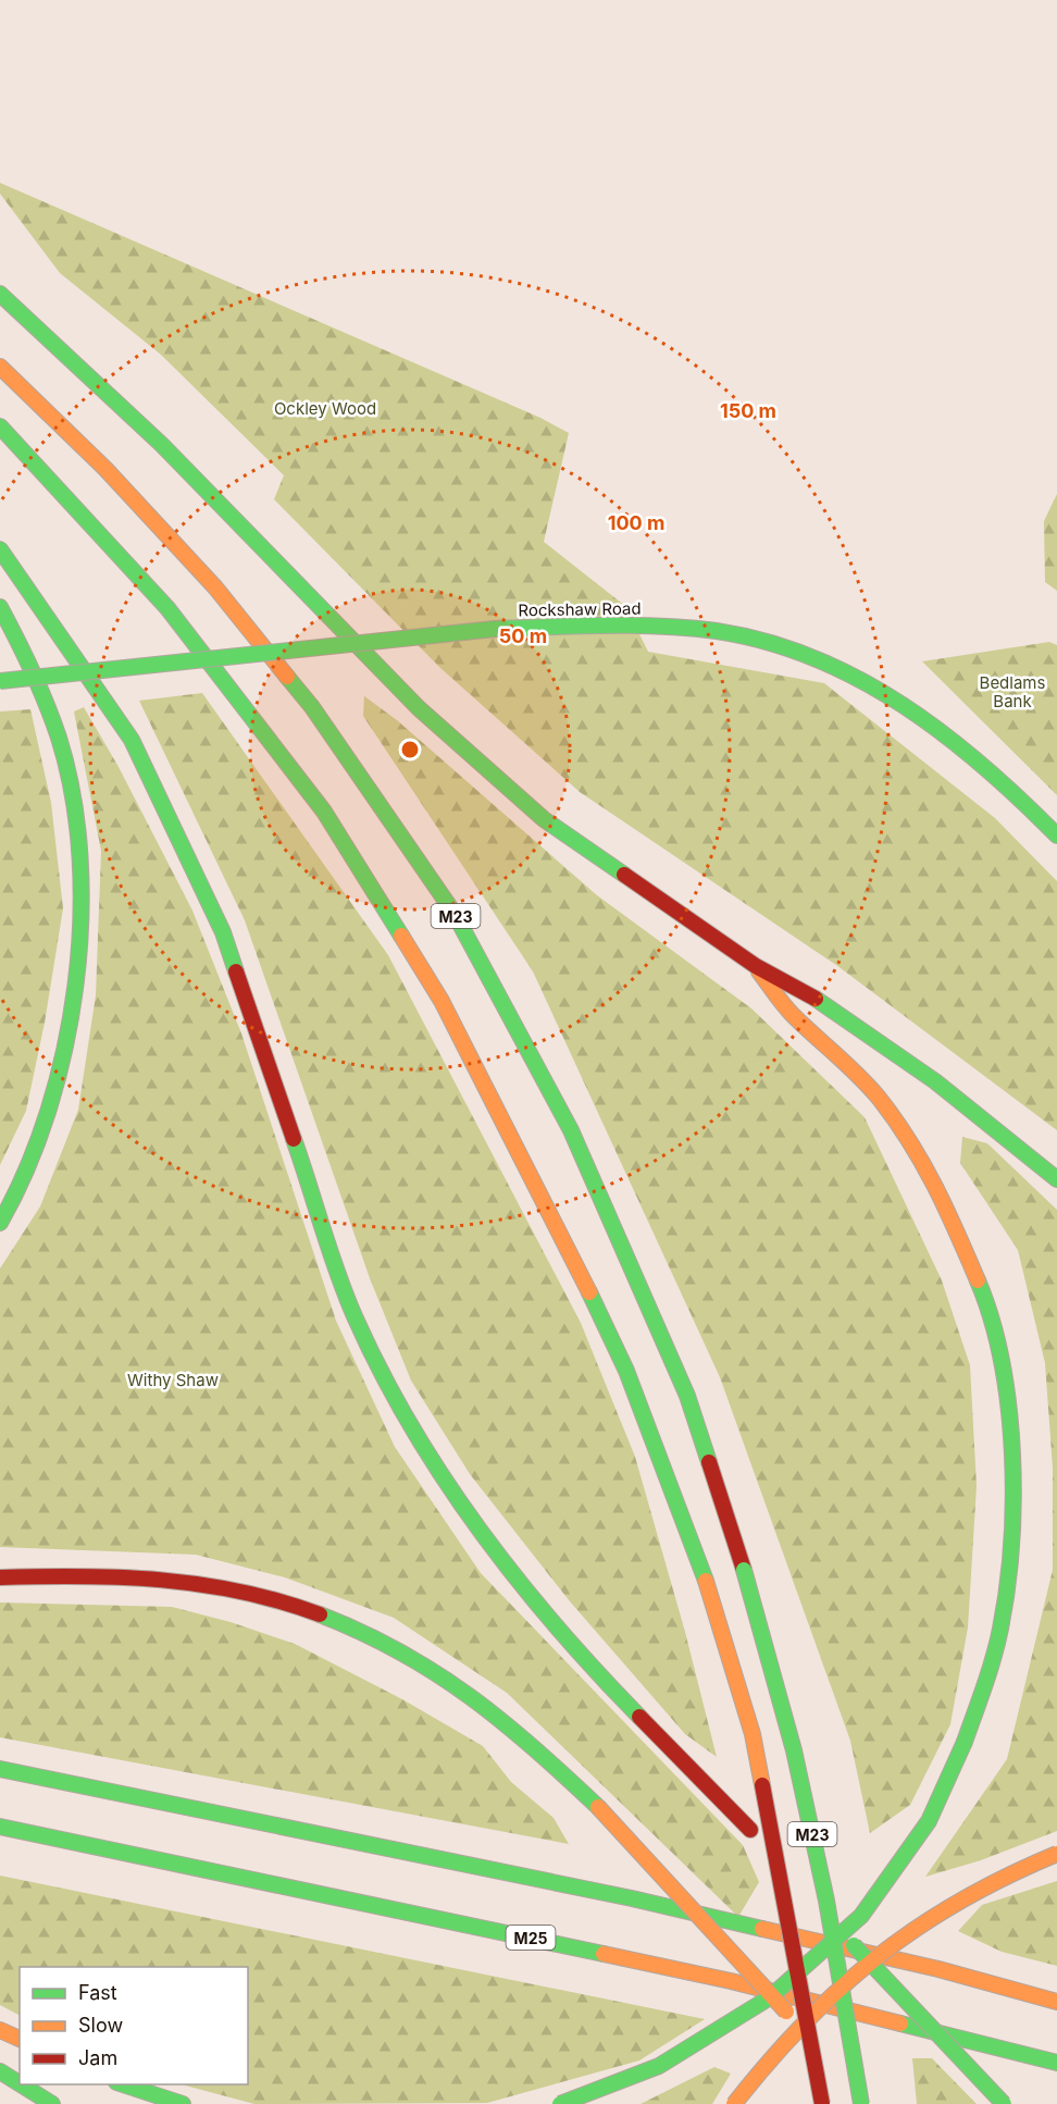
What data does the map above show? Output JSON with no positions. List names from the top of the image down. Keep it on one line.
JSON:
{"streets":{"main road":["Rockshaw Road","M23","M25"]},"parks":["Ockley Wood","Bedlams Bank","Withy Shaw"],"legend":["Fast","Slow","Jam"],"rings":["150 m","100 m","50 m"]}
